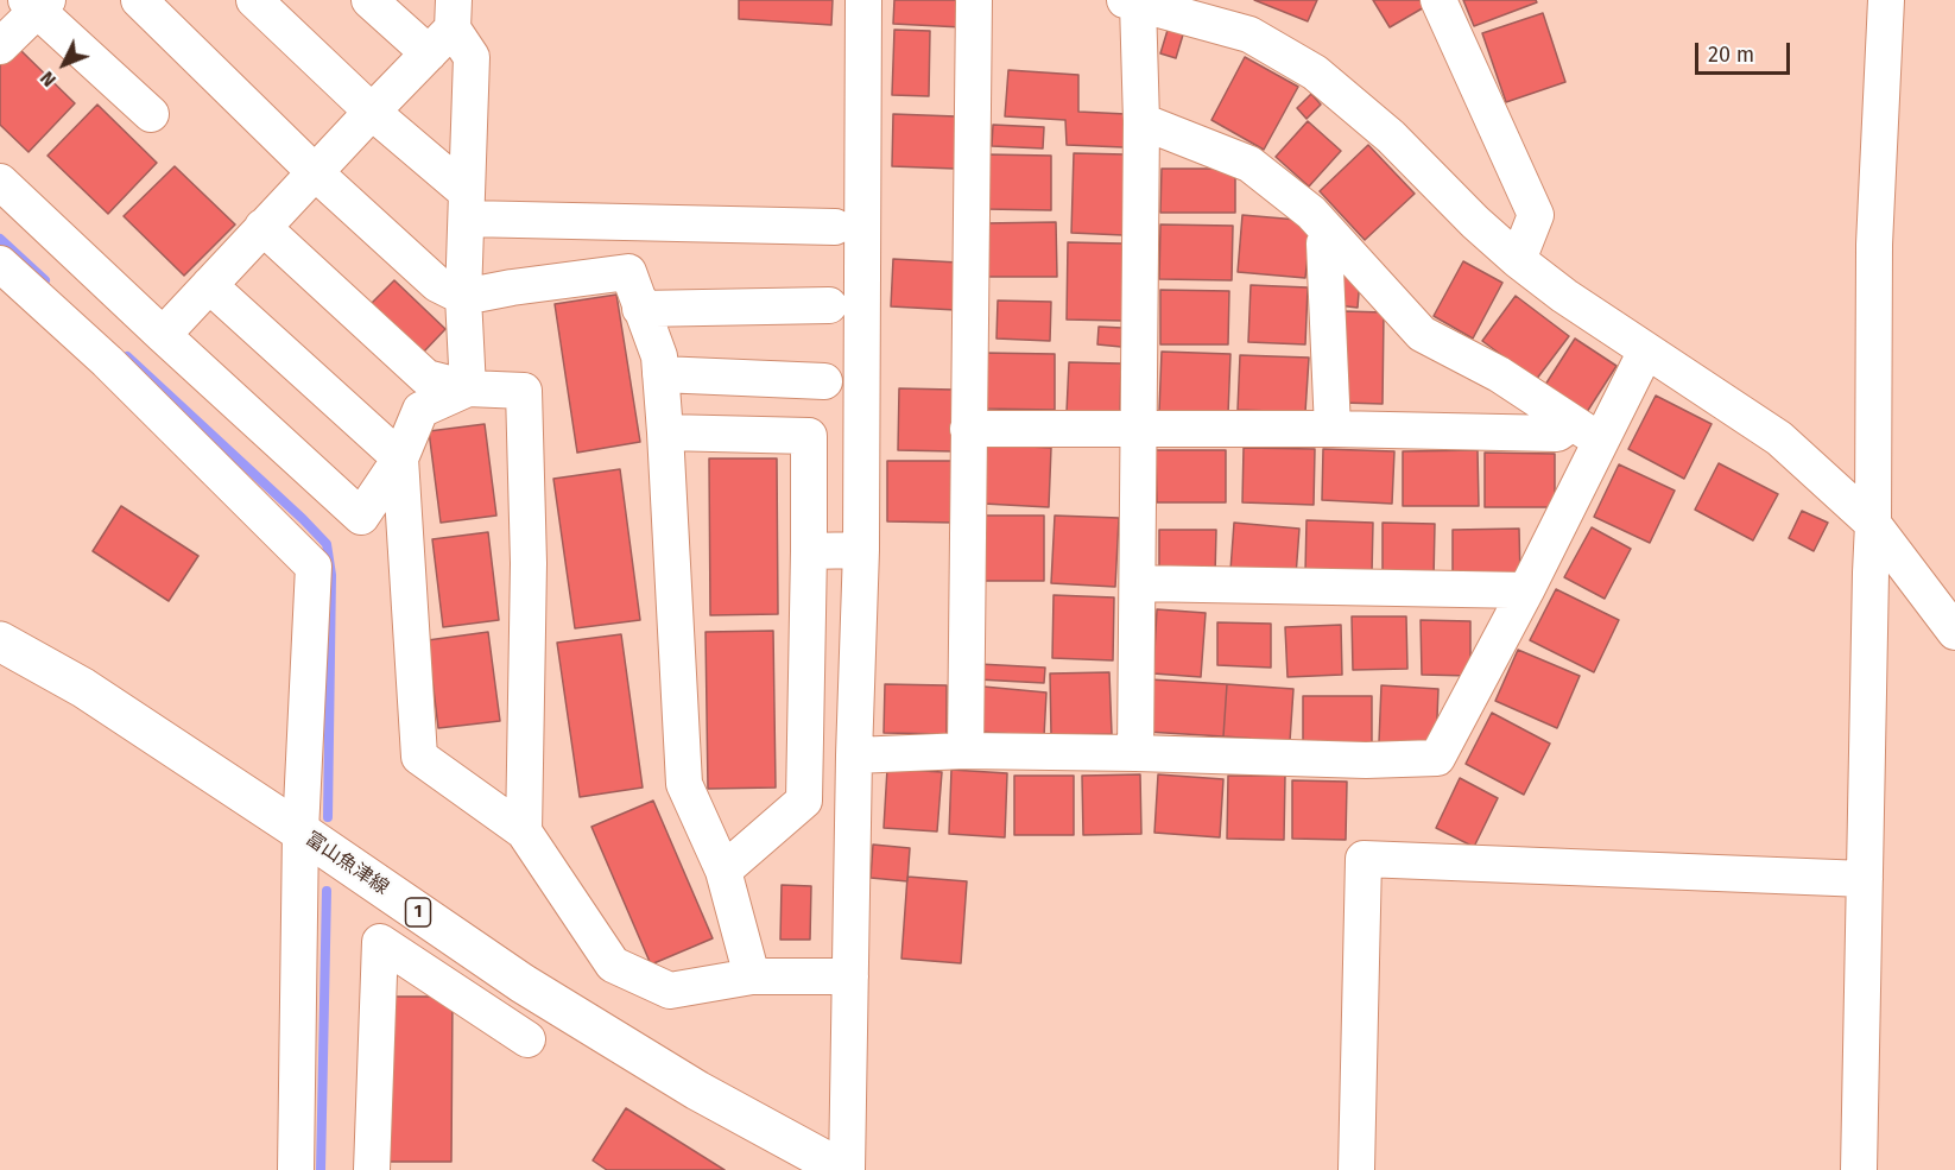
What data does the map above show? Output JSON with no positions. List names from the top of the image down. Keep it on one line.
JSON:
{"streets":{"main road":["富山魚津線","1"]},"scale_bar":"20 m","north":"bottom left"}
